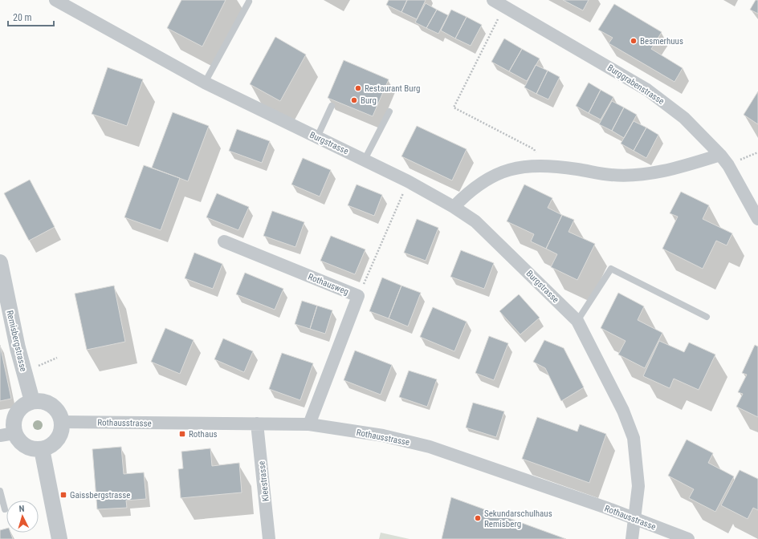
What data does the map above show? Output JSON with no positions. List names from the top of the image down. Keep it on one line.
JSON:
{"streets":{"street":["Burggrabenstrasse","Burgstrasse","Rothausweg","Remisbergstrasse","Rothausstrasse","Kleestrasse"]},"crossings":[["Burgstrasse","Rothausstrasse"],["Rothausweg","Rothausstrasse"],["Remisbergstrasse","Rothausstrasse"],["Rothausstrasse","Kleestrasse"]],"places":{"other":["Besmerhuus","Restaurant Burg","Burg","Sekundarschulhaus Remisberg"],"transit":["Rothaus","Gaissbergstrasse"]},"scale_bar":"20 m","north":"top"}
